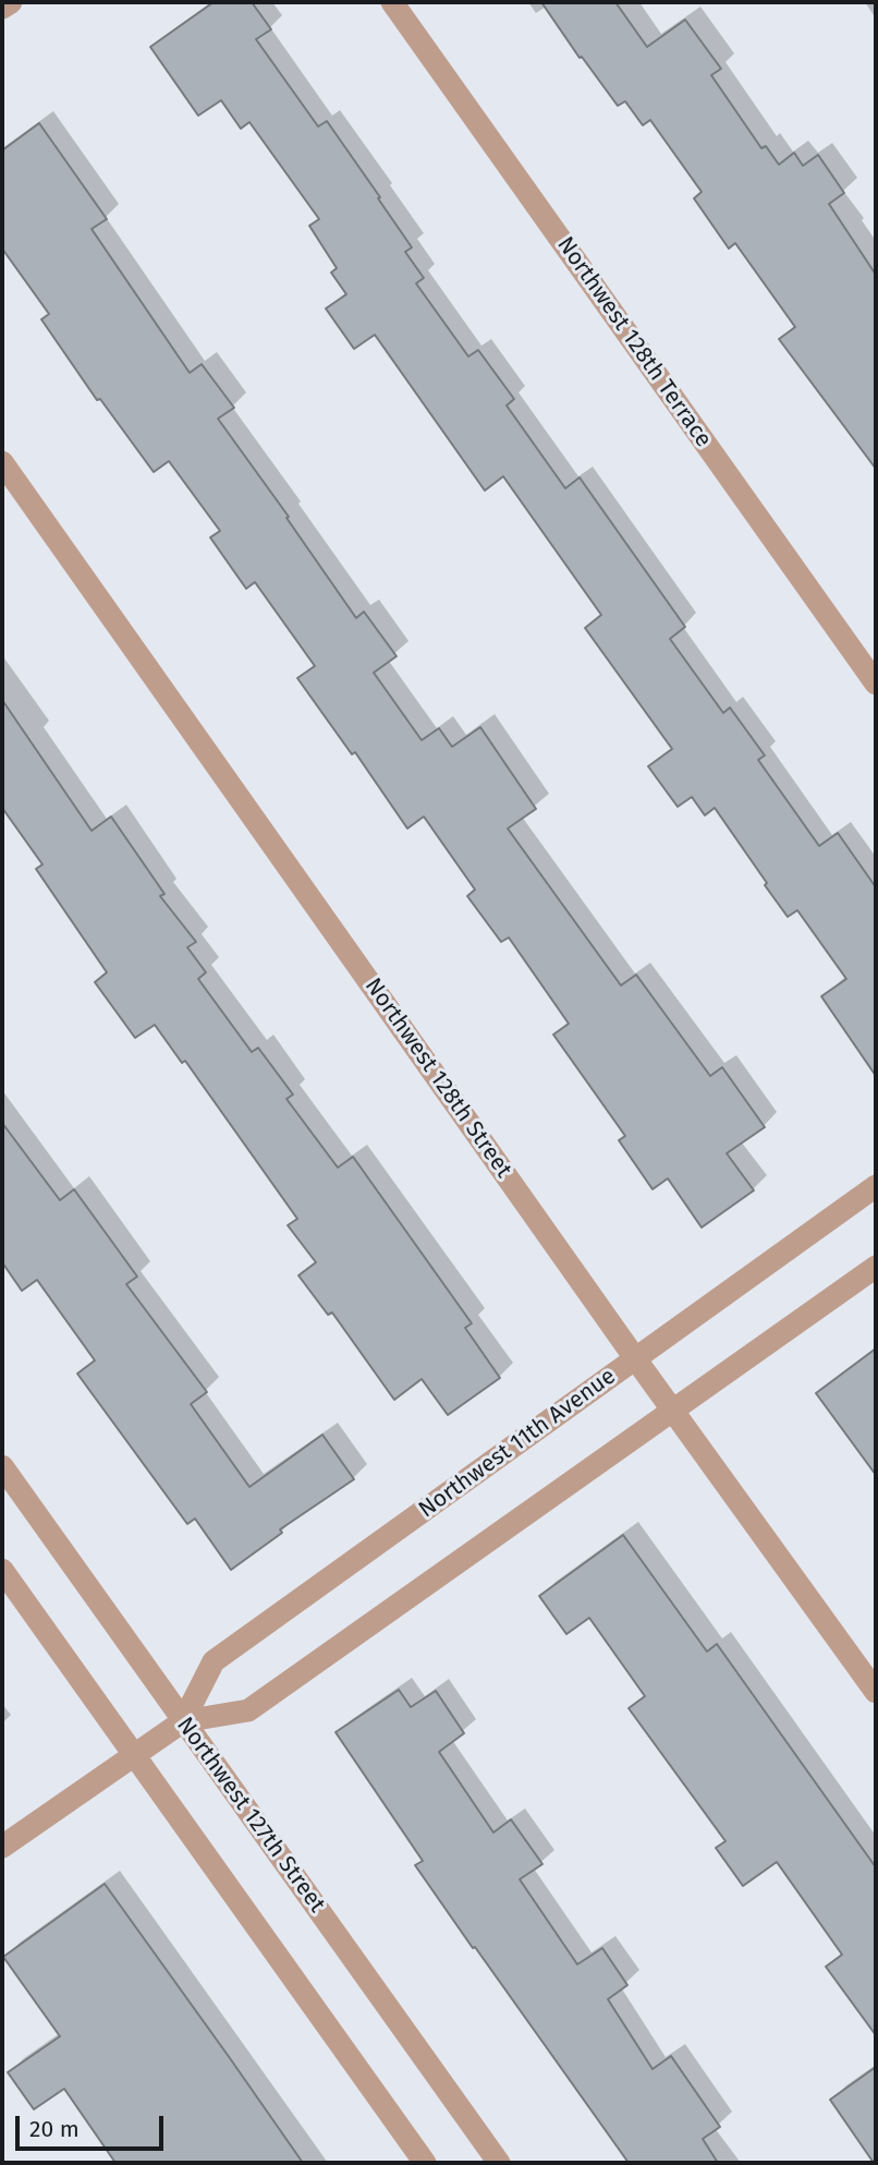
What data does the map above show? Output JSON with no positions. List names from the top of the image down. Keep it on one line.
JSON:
{"streets":{"street":["Northwest 128th Terrace","Northwest 128th Street","Northwest 11th Avenue","Northwest 127th Street"]},"crossings":[["Northwest 128th Street","Northwest 11th Avenue"],["Northwest 11th Avenue","Northwest 127th Street"]],"scale_bar":"20 m"}
